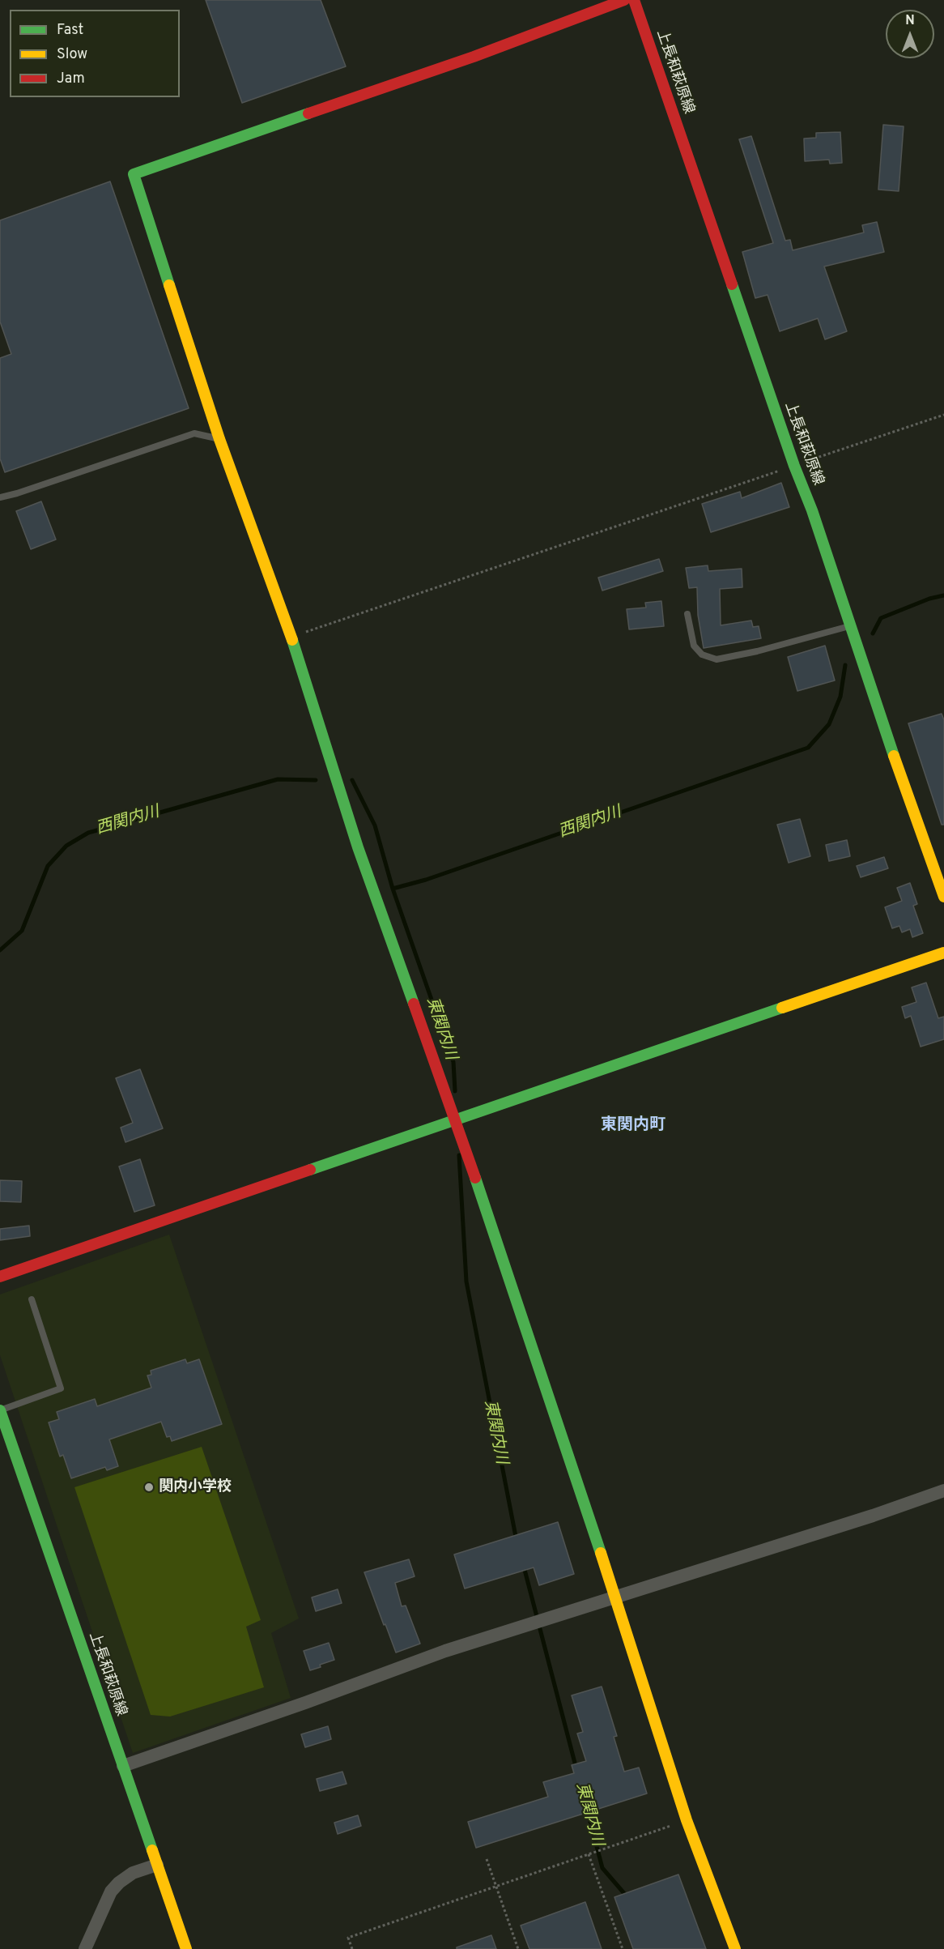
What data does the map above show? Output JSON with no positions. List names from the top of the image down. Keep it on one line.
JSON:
{"streets":{"street":["上長和萩原線"]},"districts":["東関内町"],"water":["西関内川","東関内川"],"places":["関内小学校"],"legend":["Fast","Slow","Jam"],"north":"top"}
